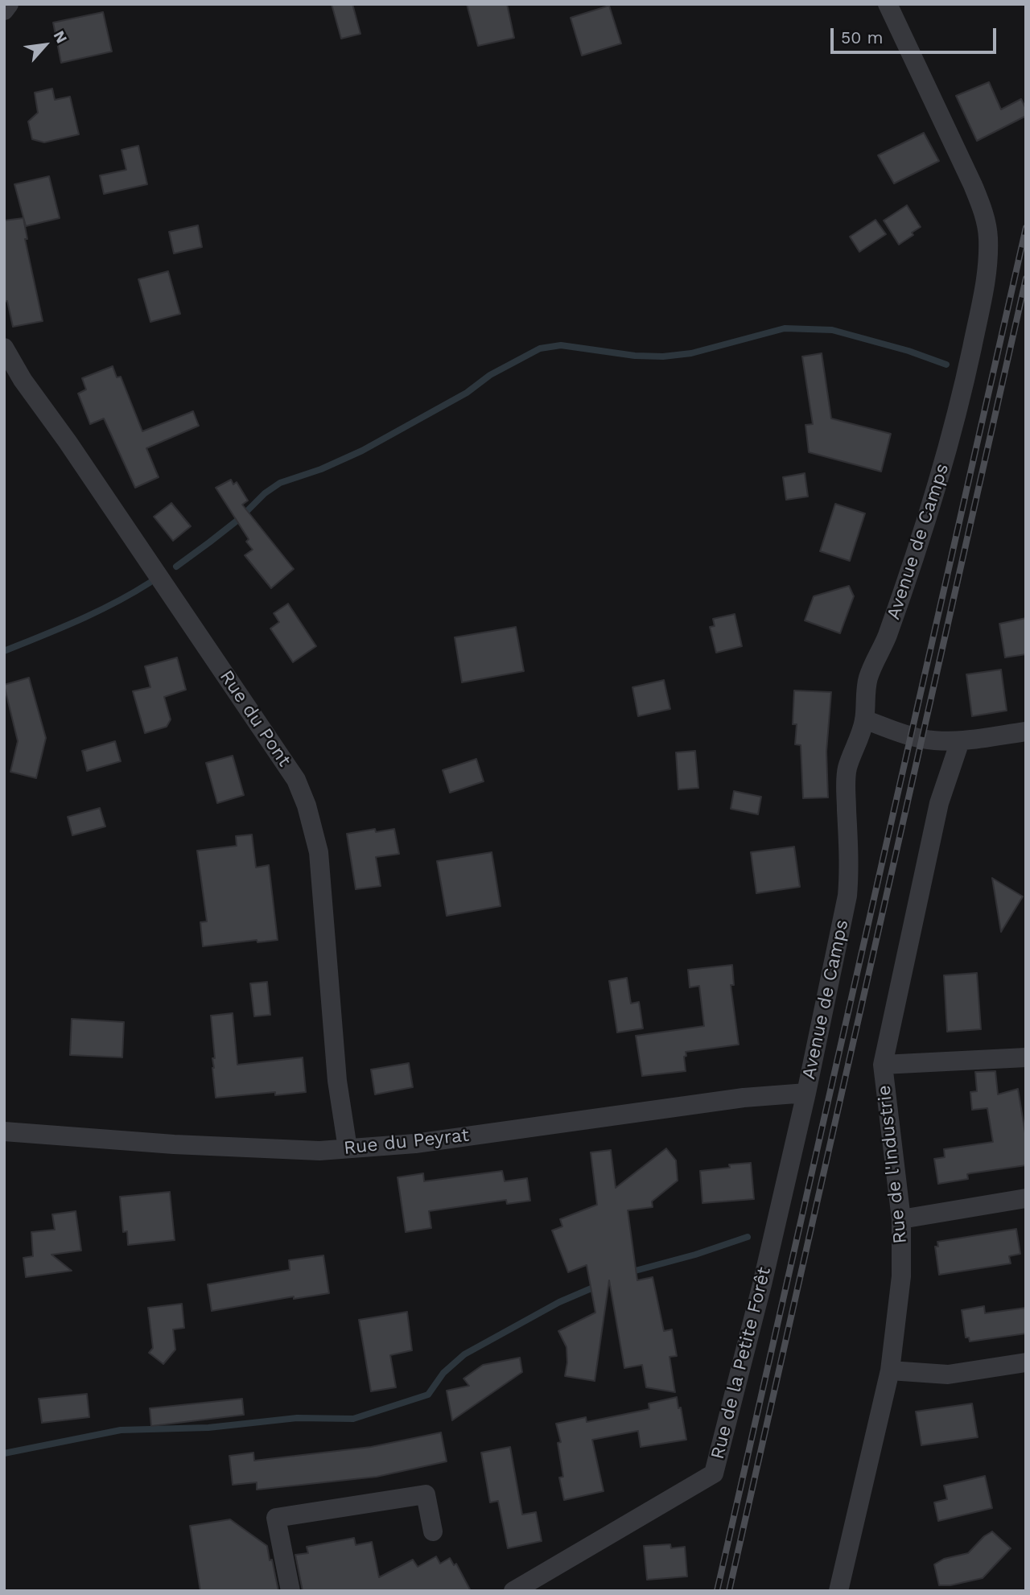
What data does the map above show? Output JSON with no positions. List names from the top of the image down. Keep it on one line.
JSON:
{"streets":{"street":["Avenue de Camps","Rue du Pont","Rue du Peyrat","Rue de l'Industrie","Rue de la Petite Forêt"]},"crossings":[["Avenue de Camps","Rue du Peyrat"],["Avenue de Camps","Rue de la Petite Forêt"],["Rue du Pont","Rue du Peyrat"],["Rue du Peyrat","Rue de la Petite Forêt"]],"scale_bar":"50 m","north":"top right"}
